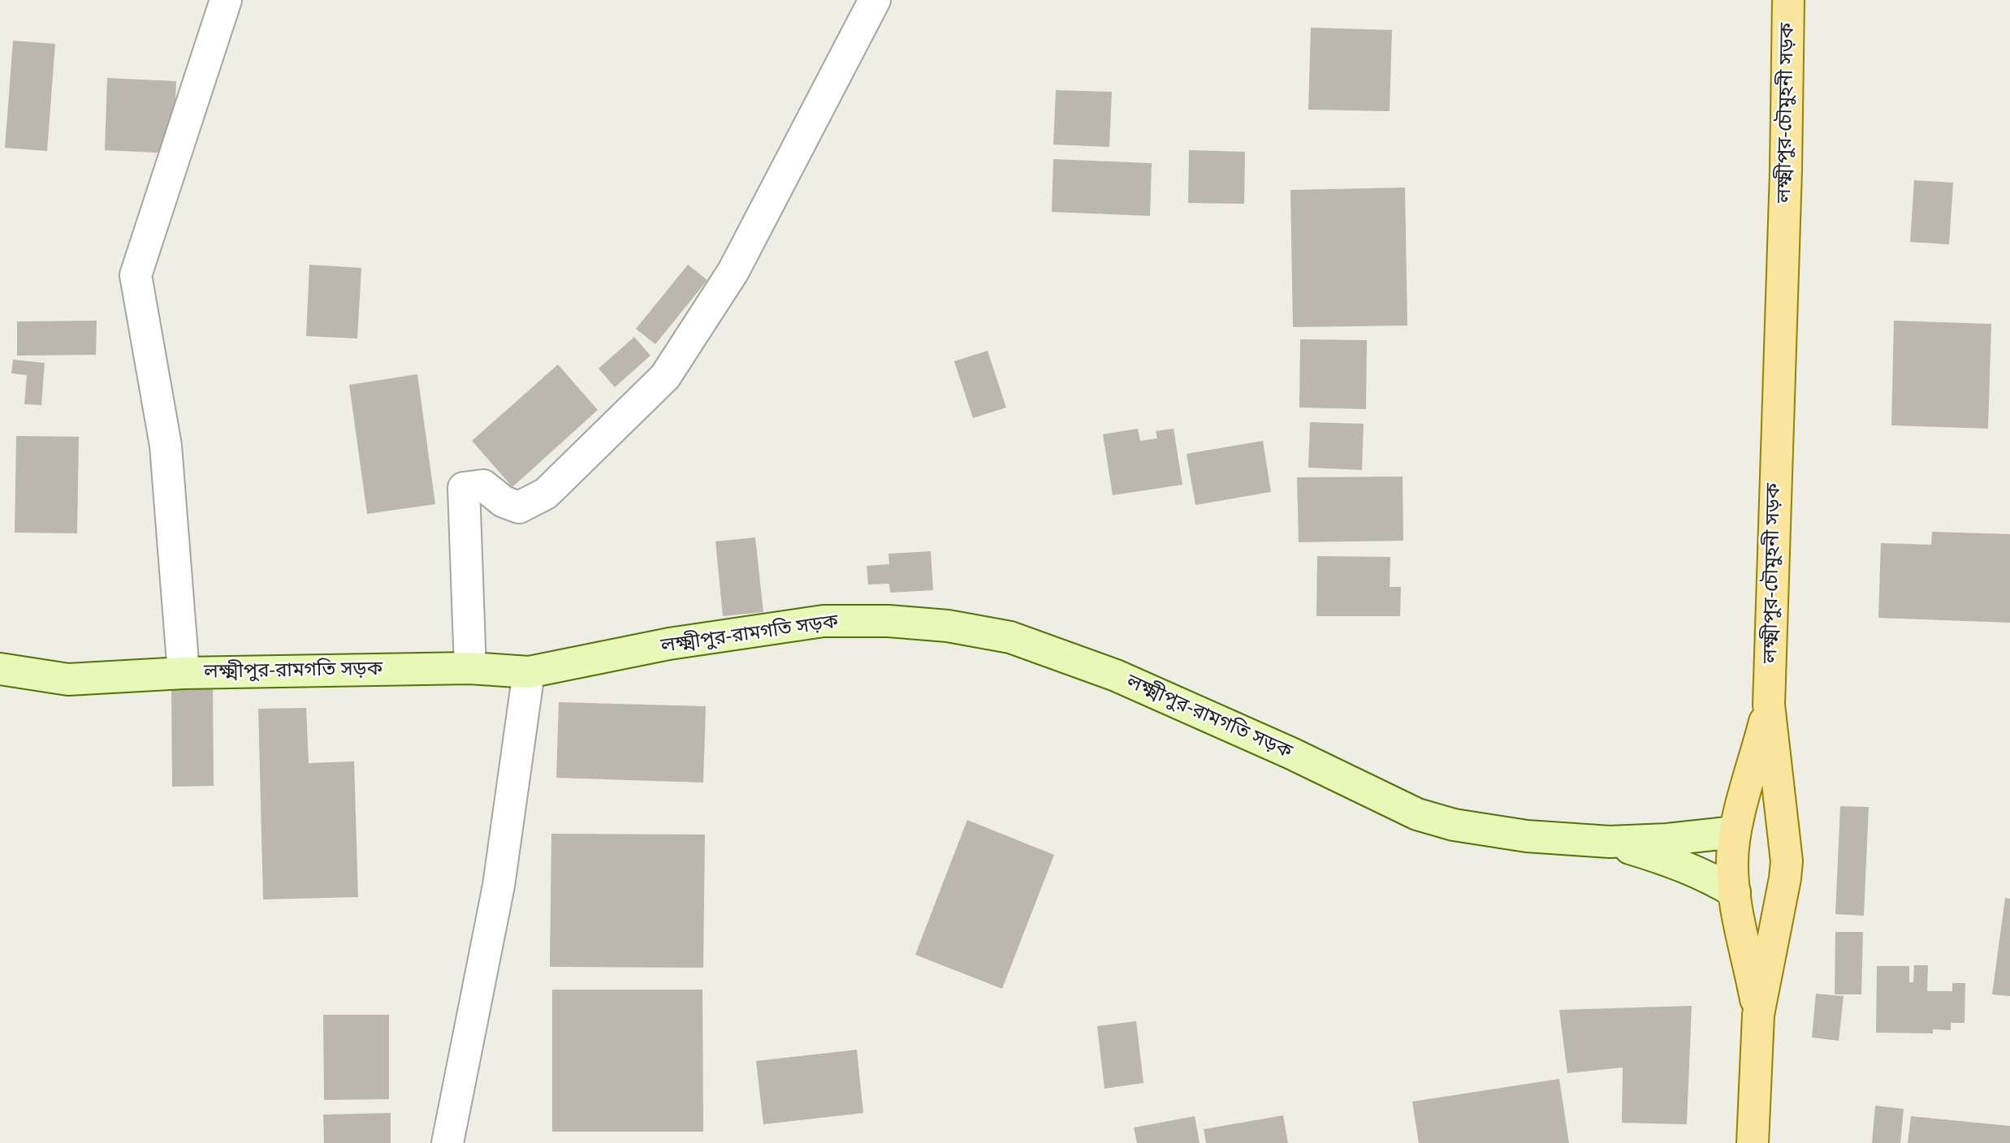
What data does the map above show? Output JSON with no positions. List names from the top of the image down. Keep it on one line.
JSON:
{"streets":{"main road":["লক্ষ্মীপুর-চৌমুহনী সড়ক","লক্ষ্মীপুর-রামগতি সড়ক"]},"crossings":[["লক্ষ্মীপুর-চৌমুহনী সড়ক","লক্ষ্মীপুর-রামগতি সড়ক"]]}
